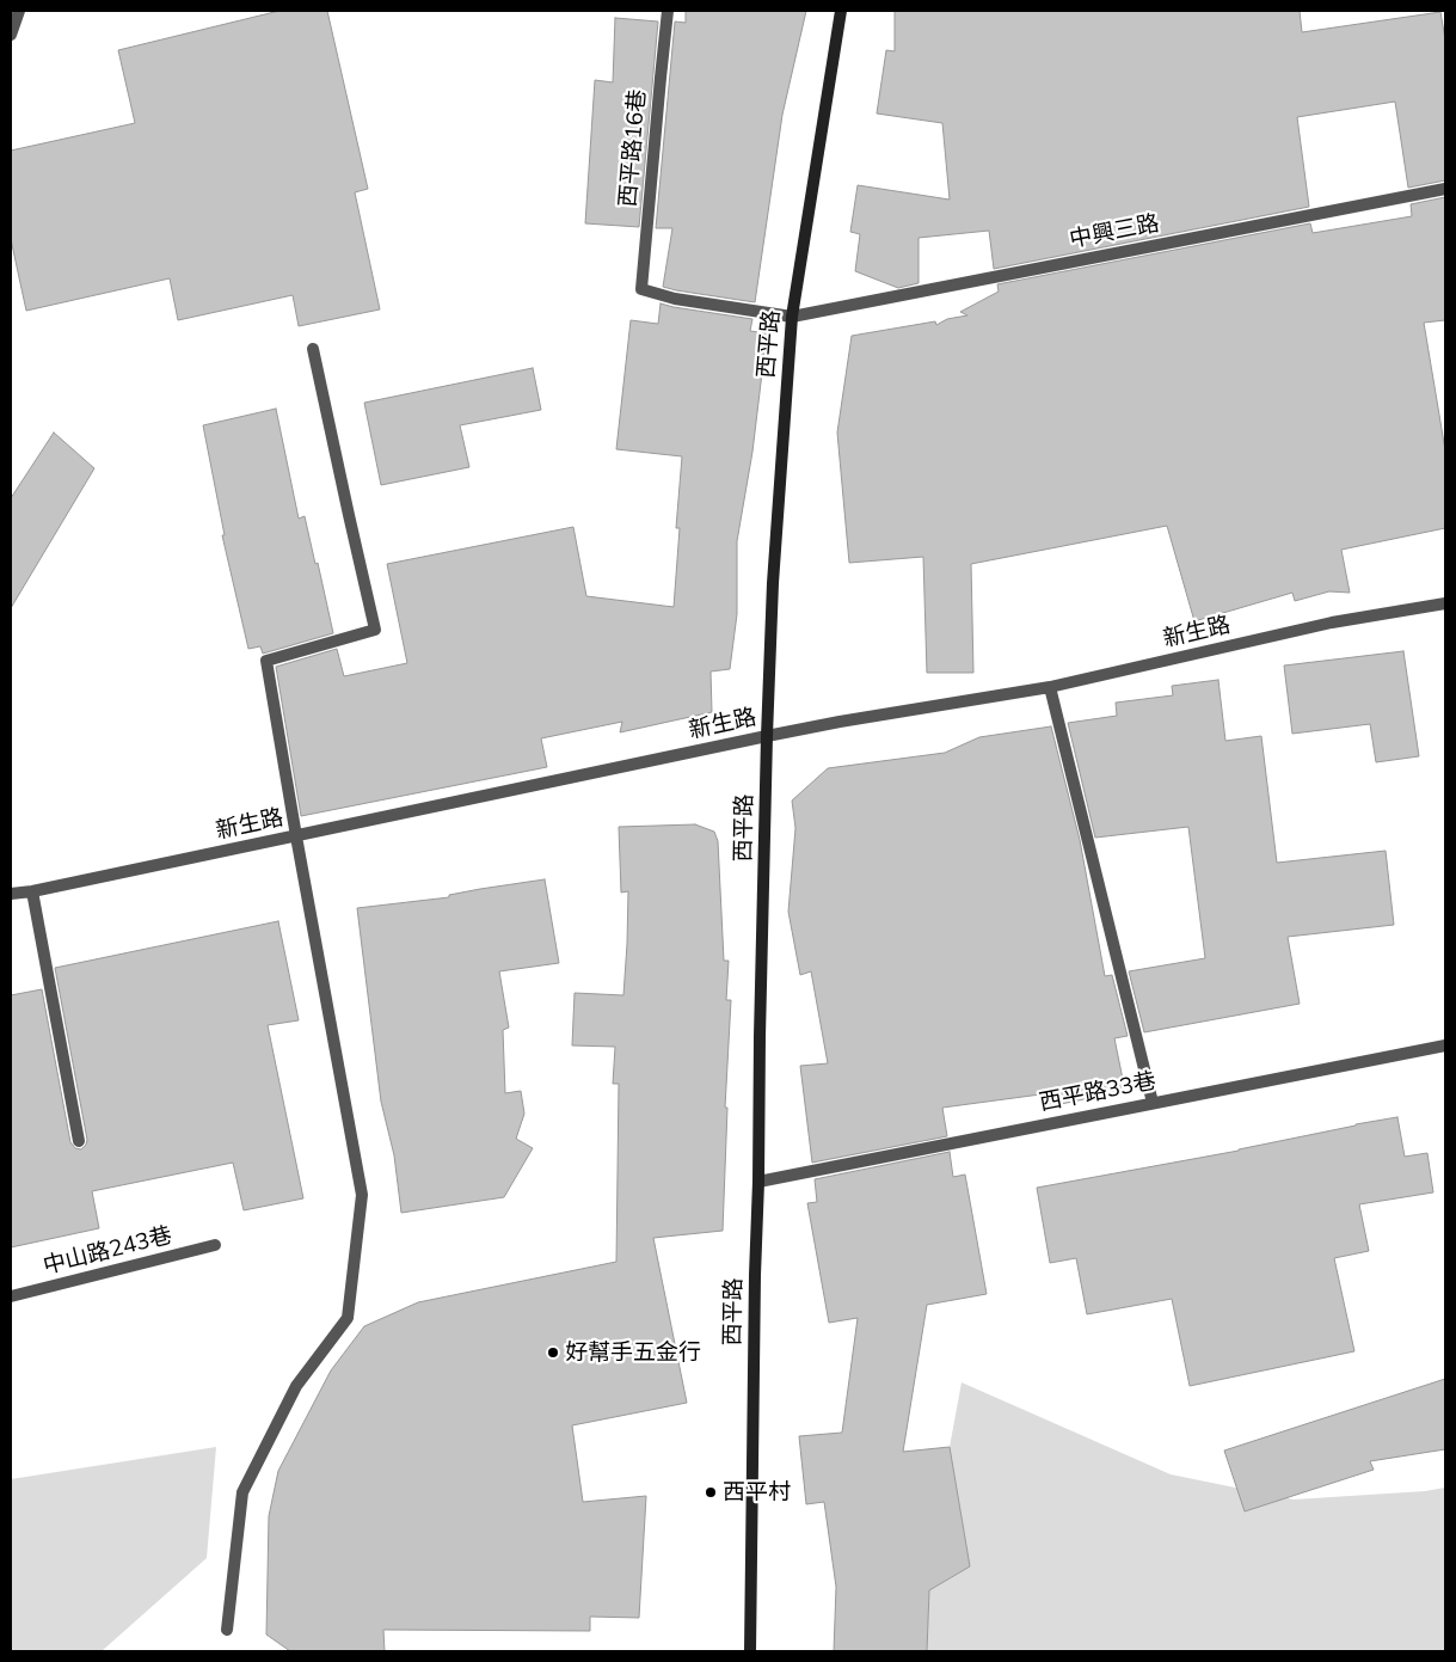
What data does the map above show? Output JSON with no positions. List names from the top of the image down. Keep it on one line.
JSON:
{"streets":{"main road":["西平路"],"street":["西平路16巷","中興三路","新生路","西平路33巷","中山路243巷"]},"crossings":[["西平路16巷","中興三路"],["中興三路","西平路"],["西平路","新生路"],["西平路","西平路33巷"]],"places":["好幫手五金行","西平村"]}
